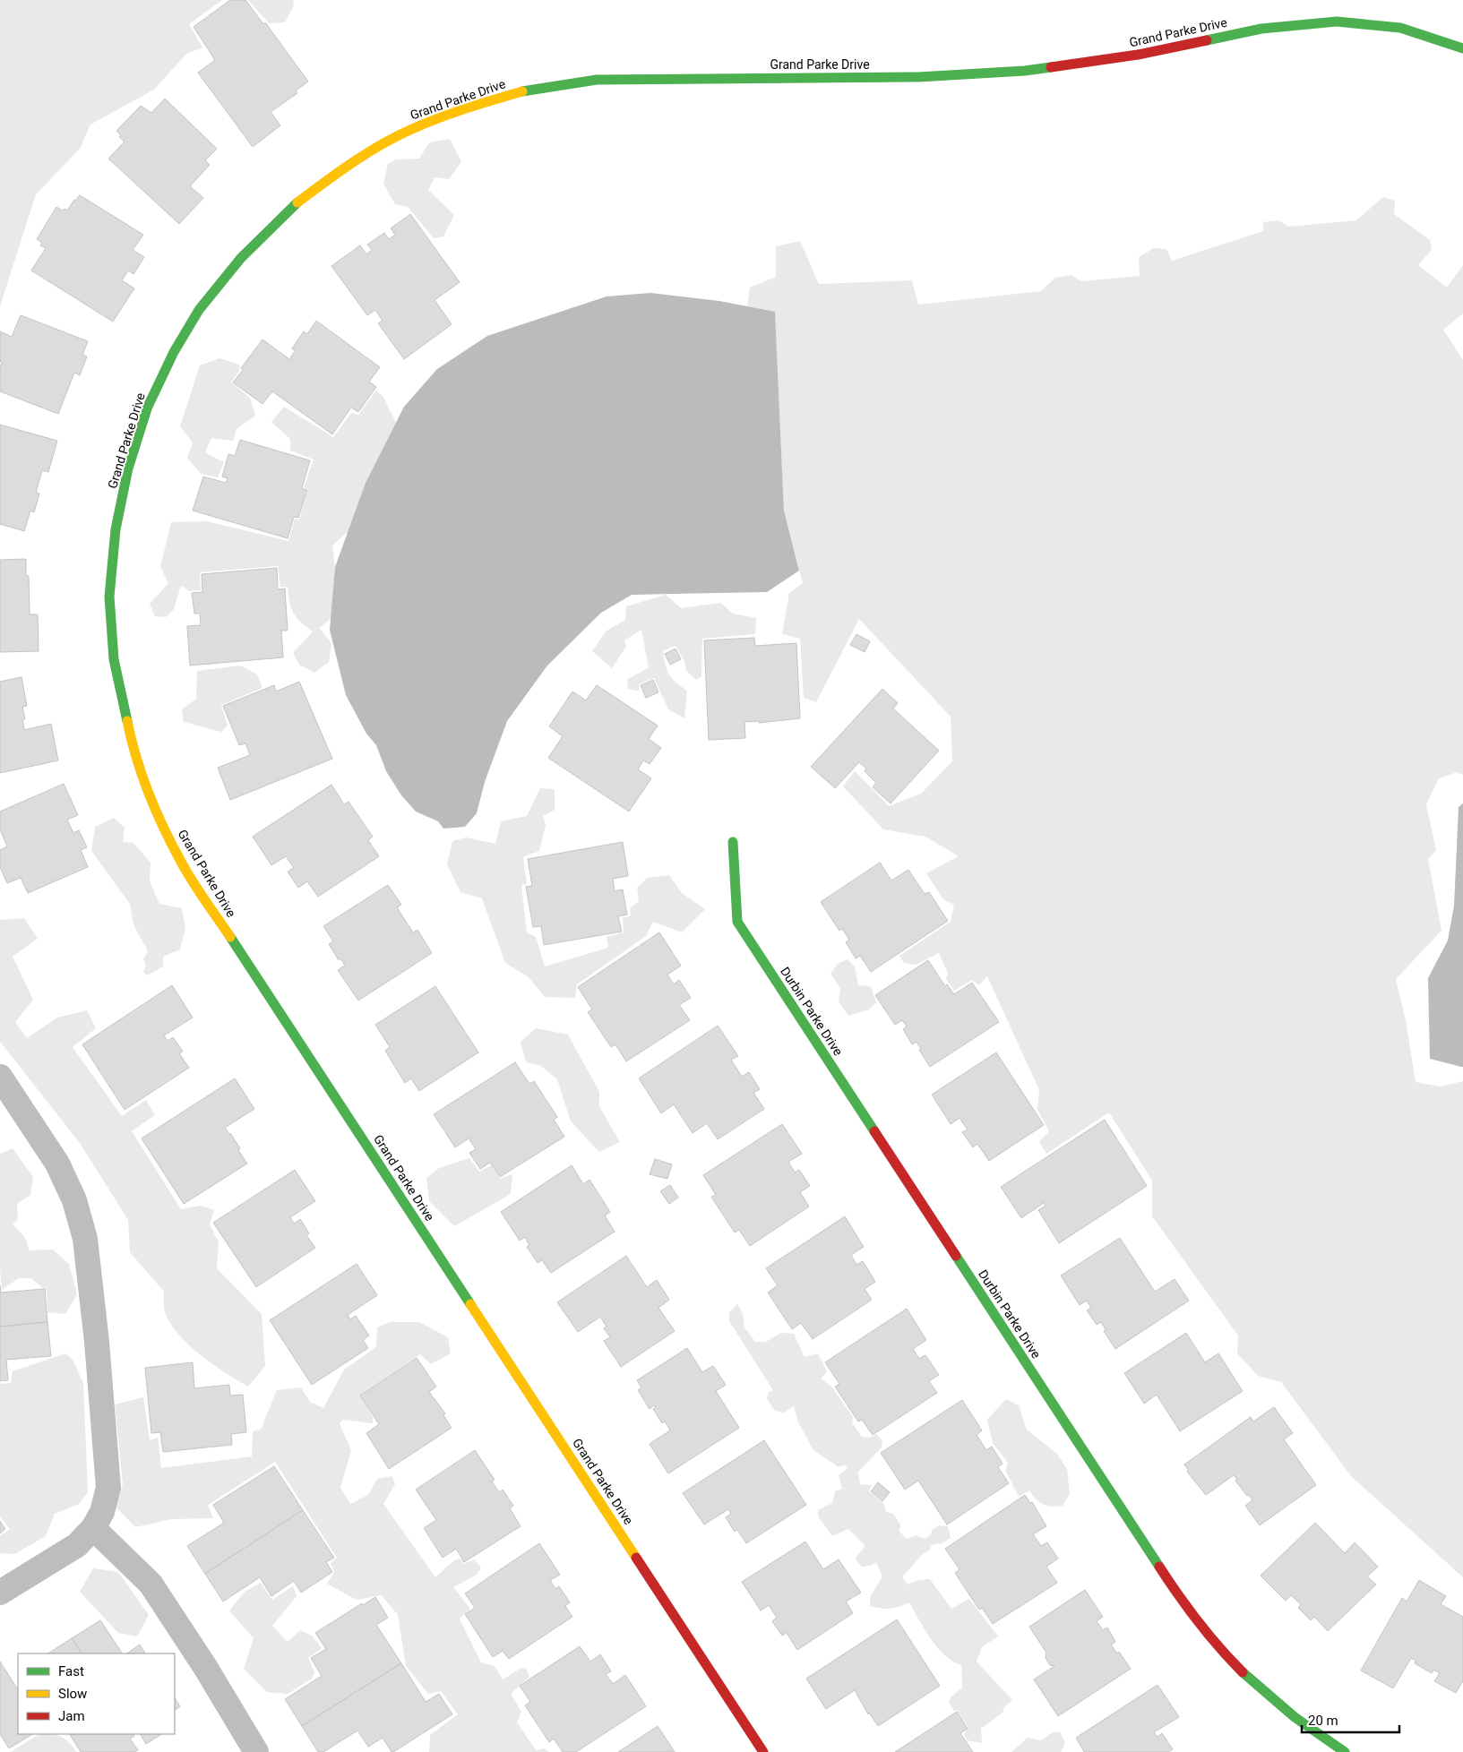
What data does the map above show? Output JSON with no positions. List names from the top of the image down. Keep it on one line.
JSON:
{"streets":{"street":["Grand Parke Drive","Durbin Parke Drive"]},"legend":["Fast","Slow","Jam"],"scale_bar":"20 m"}
